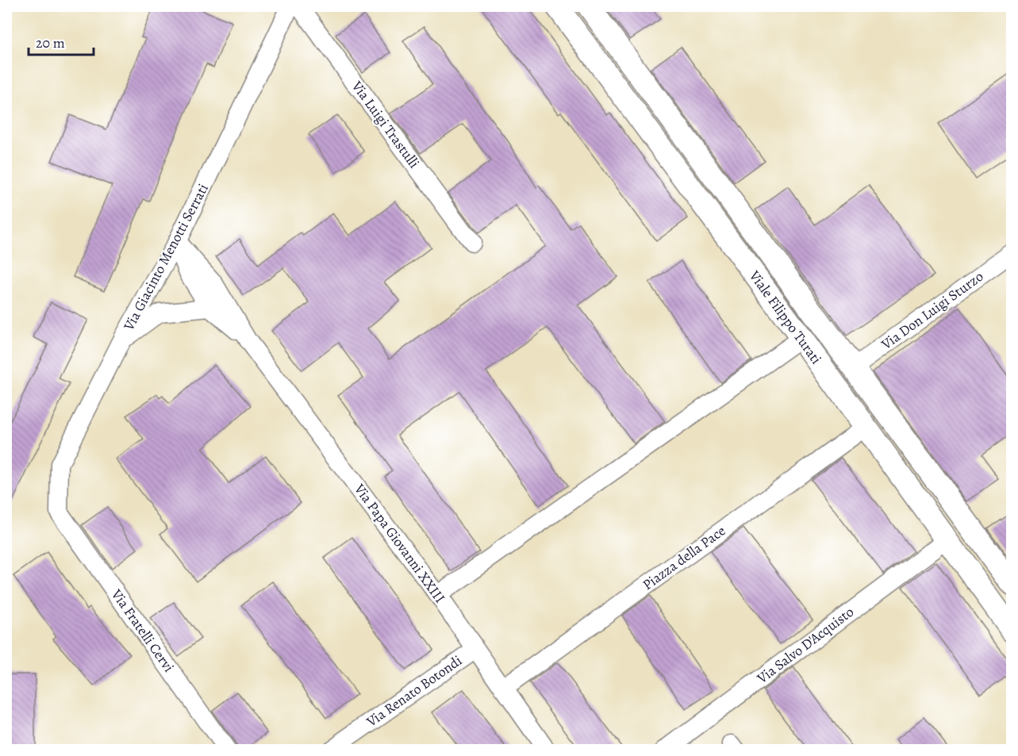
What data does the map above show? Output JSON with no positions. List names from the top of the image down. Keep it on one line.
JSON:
{"streets":{"street":["Via Luigi Trastulli","Via Giacinto Menotti Serrati","Via Don Luigi Sturzo","Viale Filippo Turati","Via Papa Giovanni XXIII","Piazza della Pace","Via Fratelli Cervi","Via Salvo D'Acquisto","Via Renato Botondi"]},"crossings":[["Via Giacinto Menotti Serrati","Via Papa Giovanni XXIII"],["Via Giacinto Menotti Serrati","Via Fratelli Cervi"],["Via Don Luigi Sturzo","Viale Filippo Turati"],["Viale Filippo Turati","Piazza della Pace"],["Viale Filippo Turati","Via Salvo D'Acquisto"],["Via Papa Giovanni XXIII","Piazza della Pace"],["Via Papa Giovanni XXIII","Via Renato Botondi"]],"scale_bar":"20 m"}
